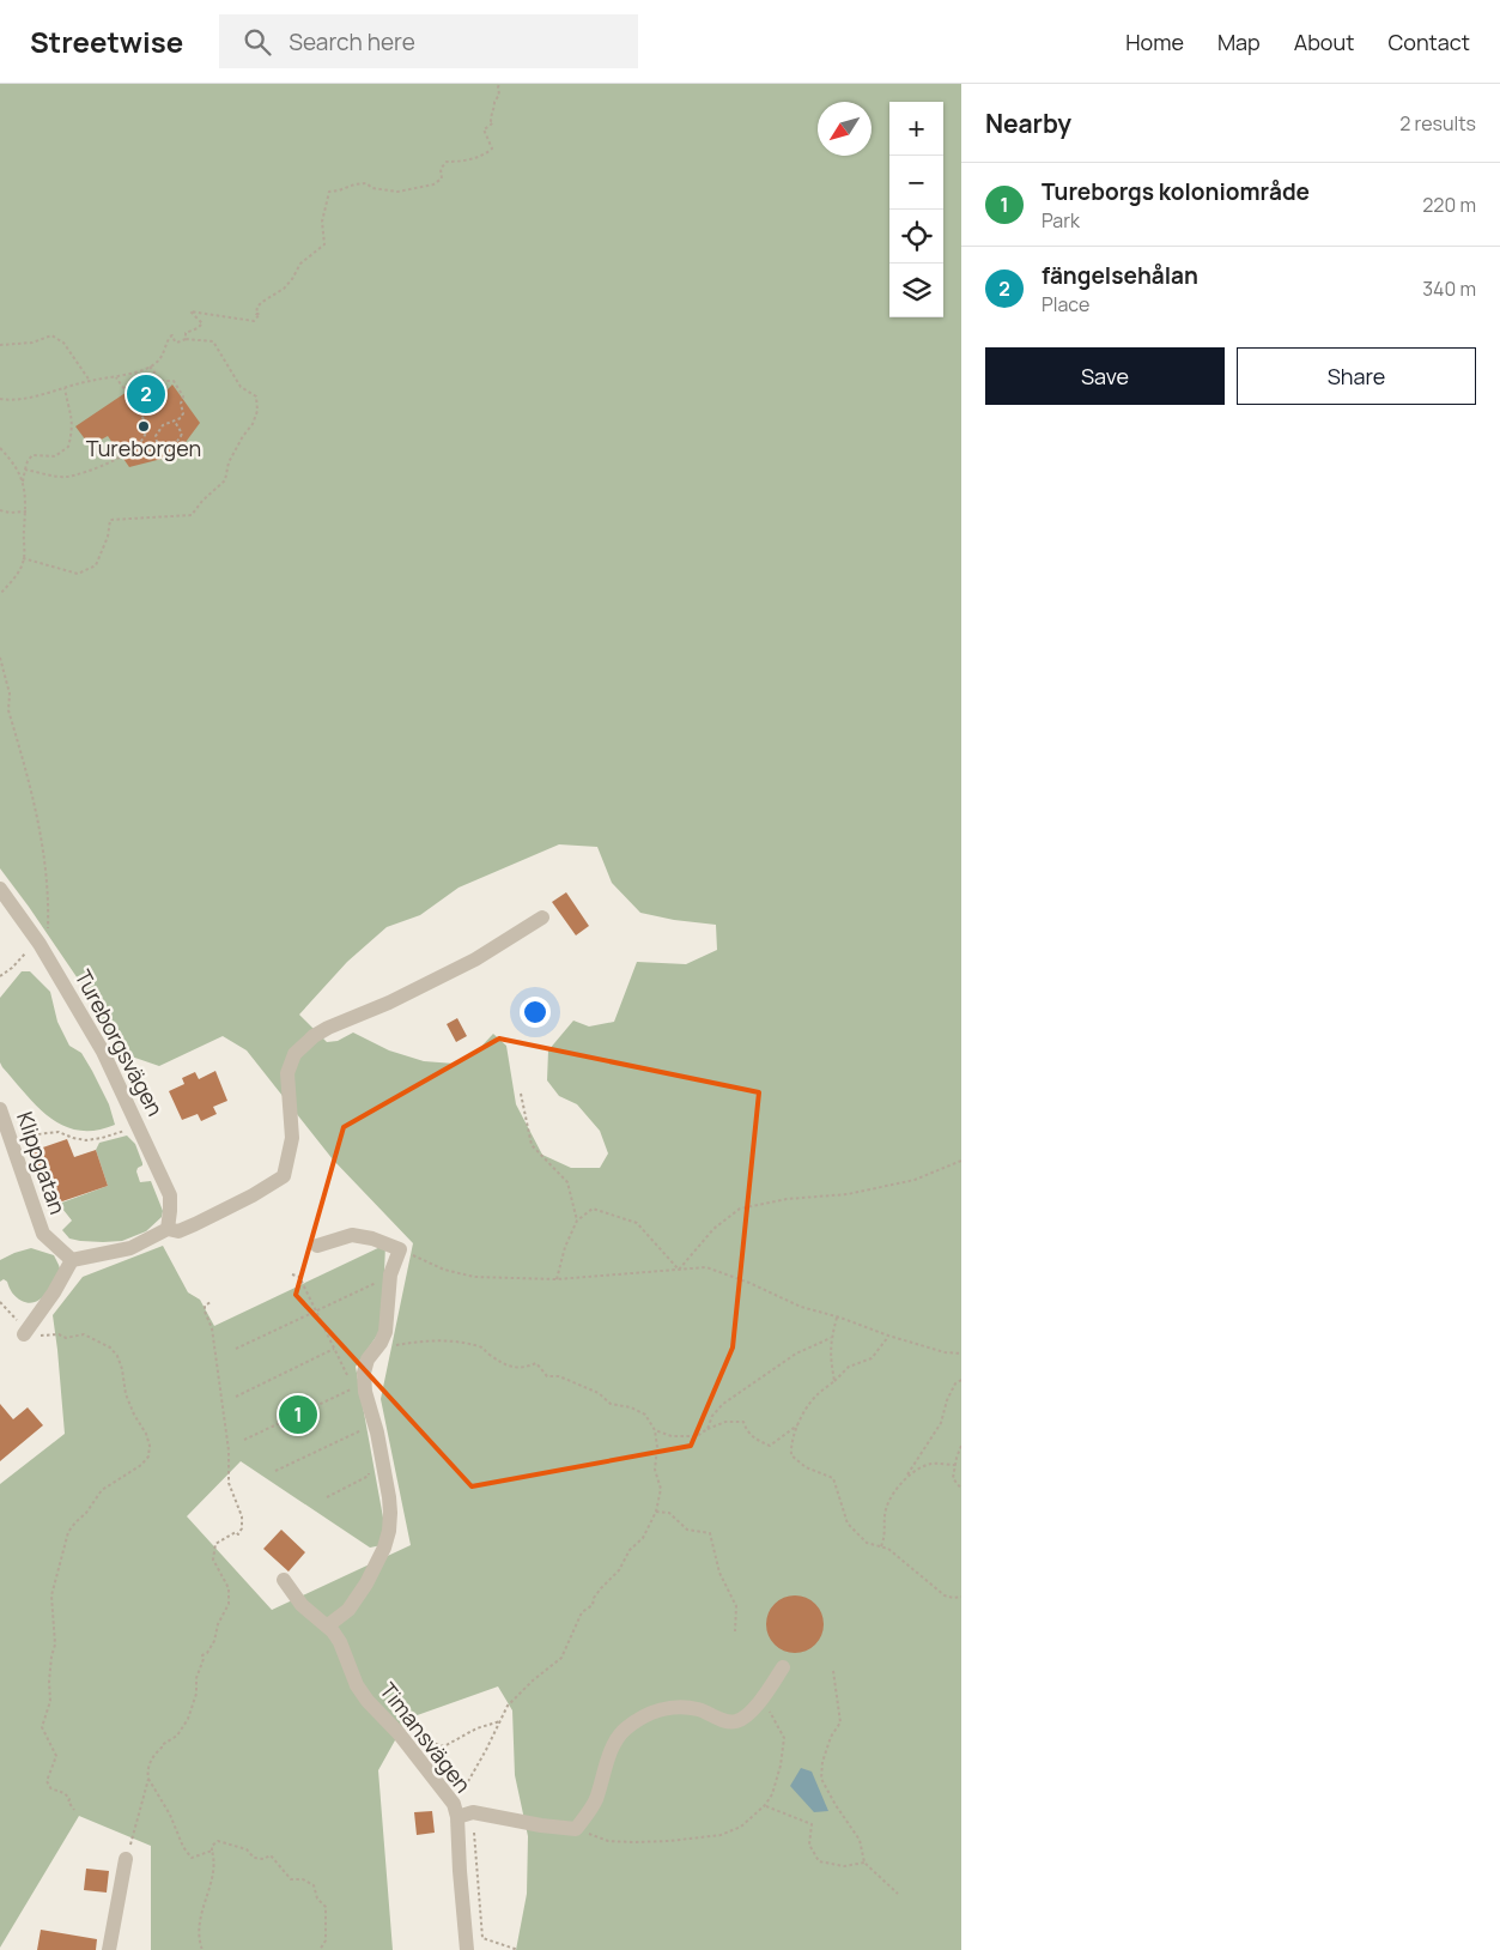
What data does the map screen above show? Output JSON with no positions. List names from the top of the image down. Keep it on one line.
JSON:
{"streets":{"street":["Tureborgsvägen","Klippgatan","Timansvägen"]},"places":["Tureborgen"],"north":"bottom left","page":{"header":"Streetwise","search":"Search here","nav":["Home","Map","About","Contact"],"heading":["Nearby","2 results"],"map_buttons":["+","−"],"list":[{"mark":"1","name":"Tureborgs koloniområde","note":"Park","value":"220 m"},{"mark":"2","name":"fängelsehålan","note":"Place","value":"340 m"}],"buttons":["Save","Share"],"pins":["2","1"]}}
